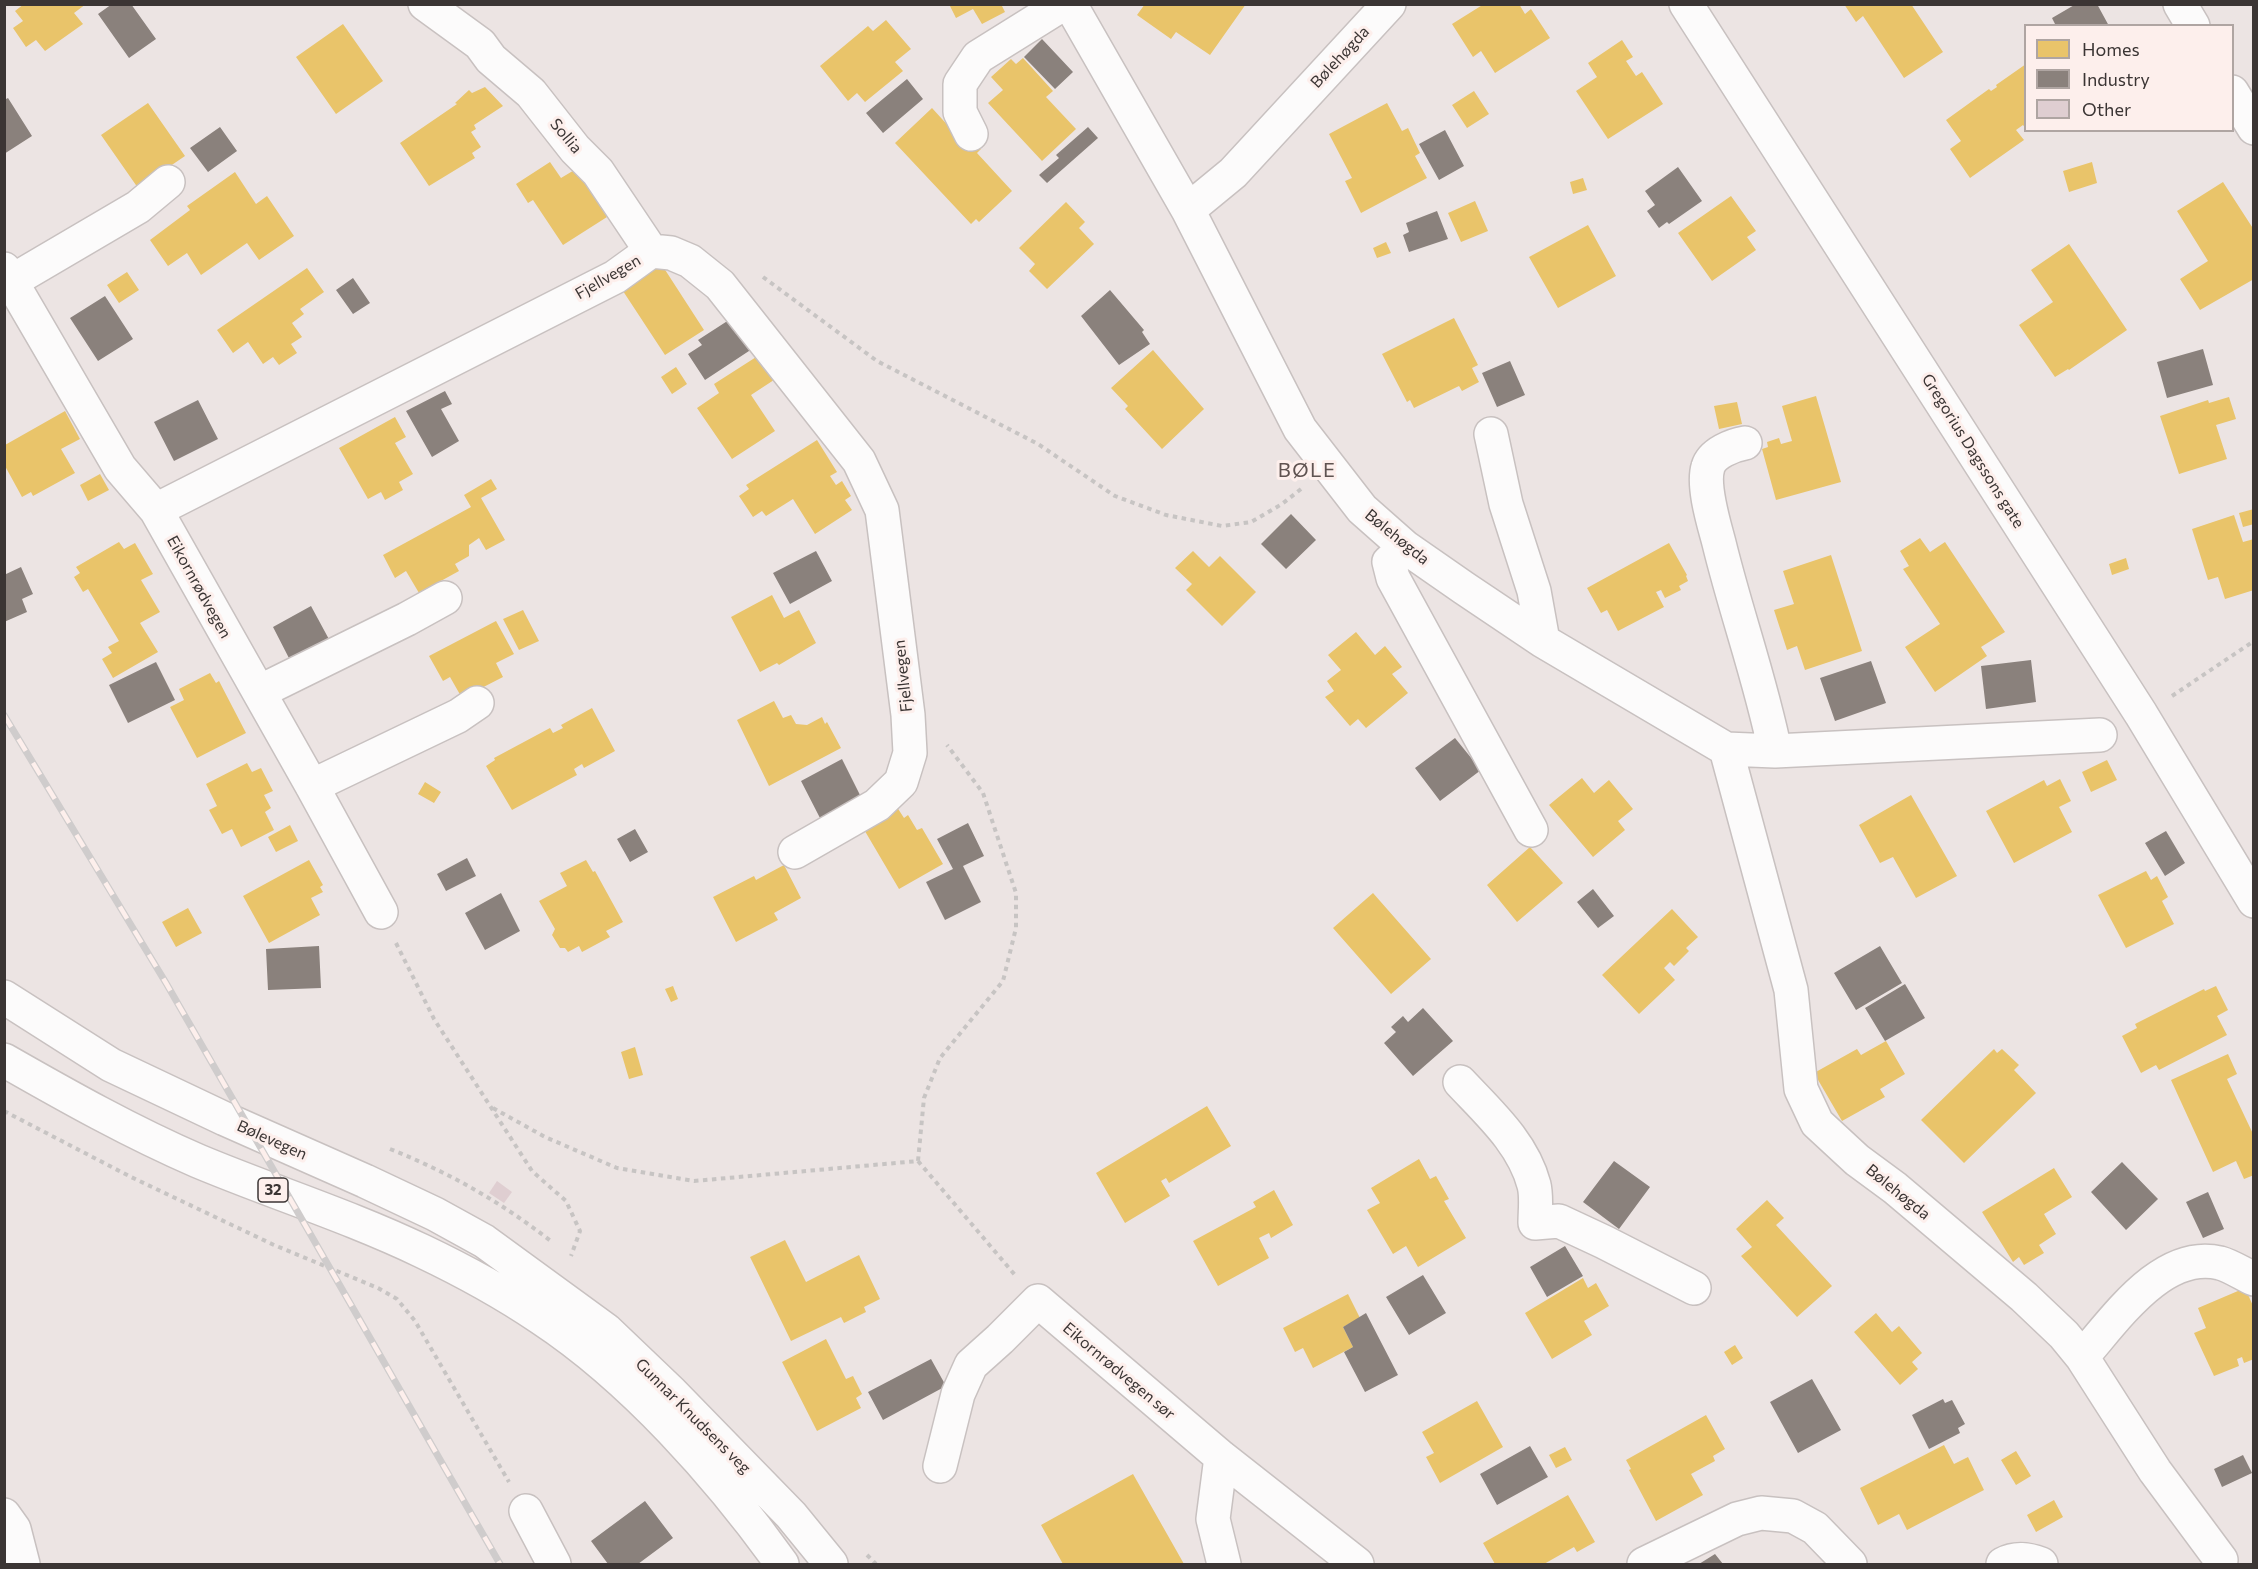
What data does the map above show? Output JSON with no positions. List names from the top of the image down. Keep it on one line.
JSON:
{"streets":{"street":["Bølehøgda","Sollia","Fjellvegen","Gregorius Dagssons gate","Eikornrødvegen","Bølevegen","32","Eikornrødvegen sør","Gunnar Knudsens veg"]},"crossings":[["Sollia","Fjellvegen"],["Fjellvegen","Eikornrødvegen"],["Bølevegen","Gunnar Knudsens veg"]],"districts":["BØLE"],"legend":["Homes","Industry","Other"]}
